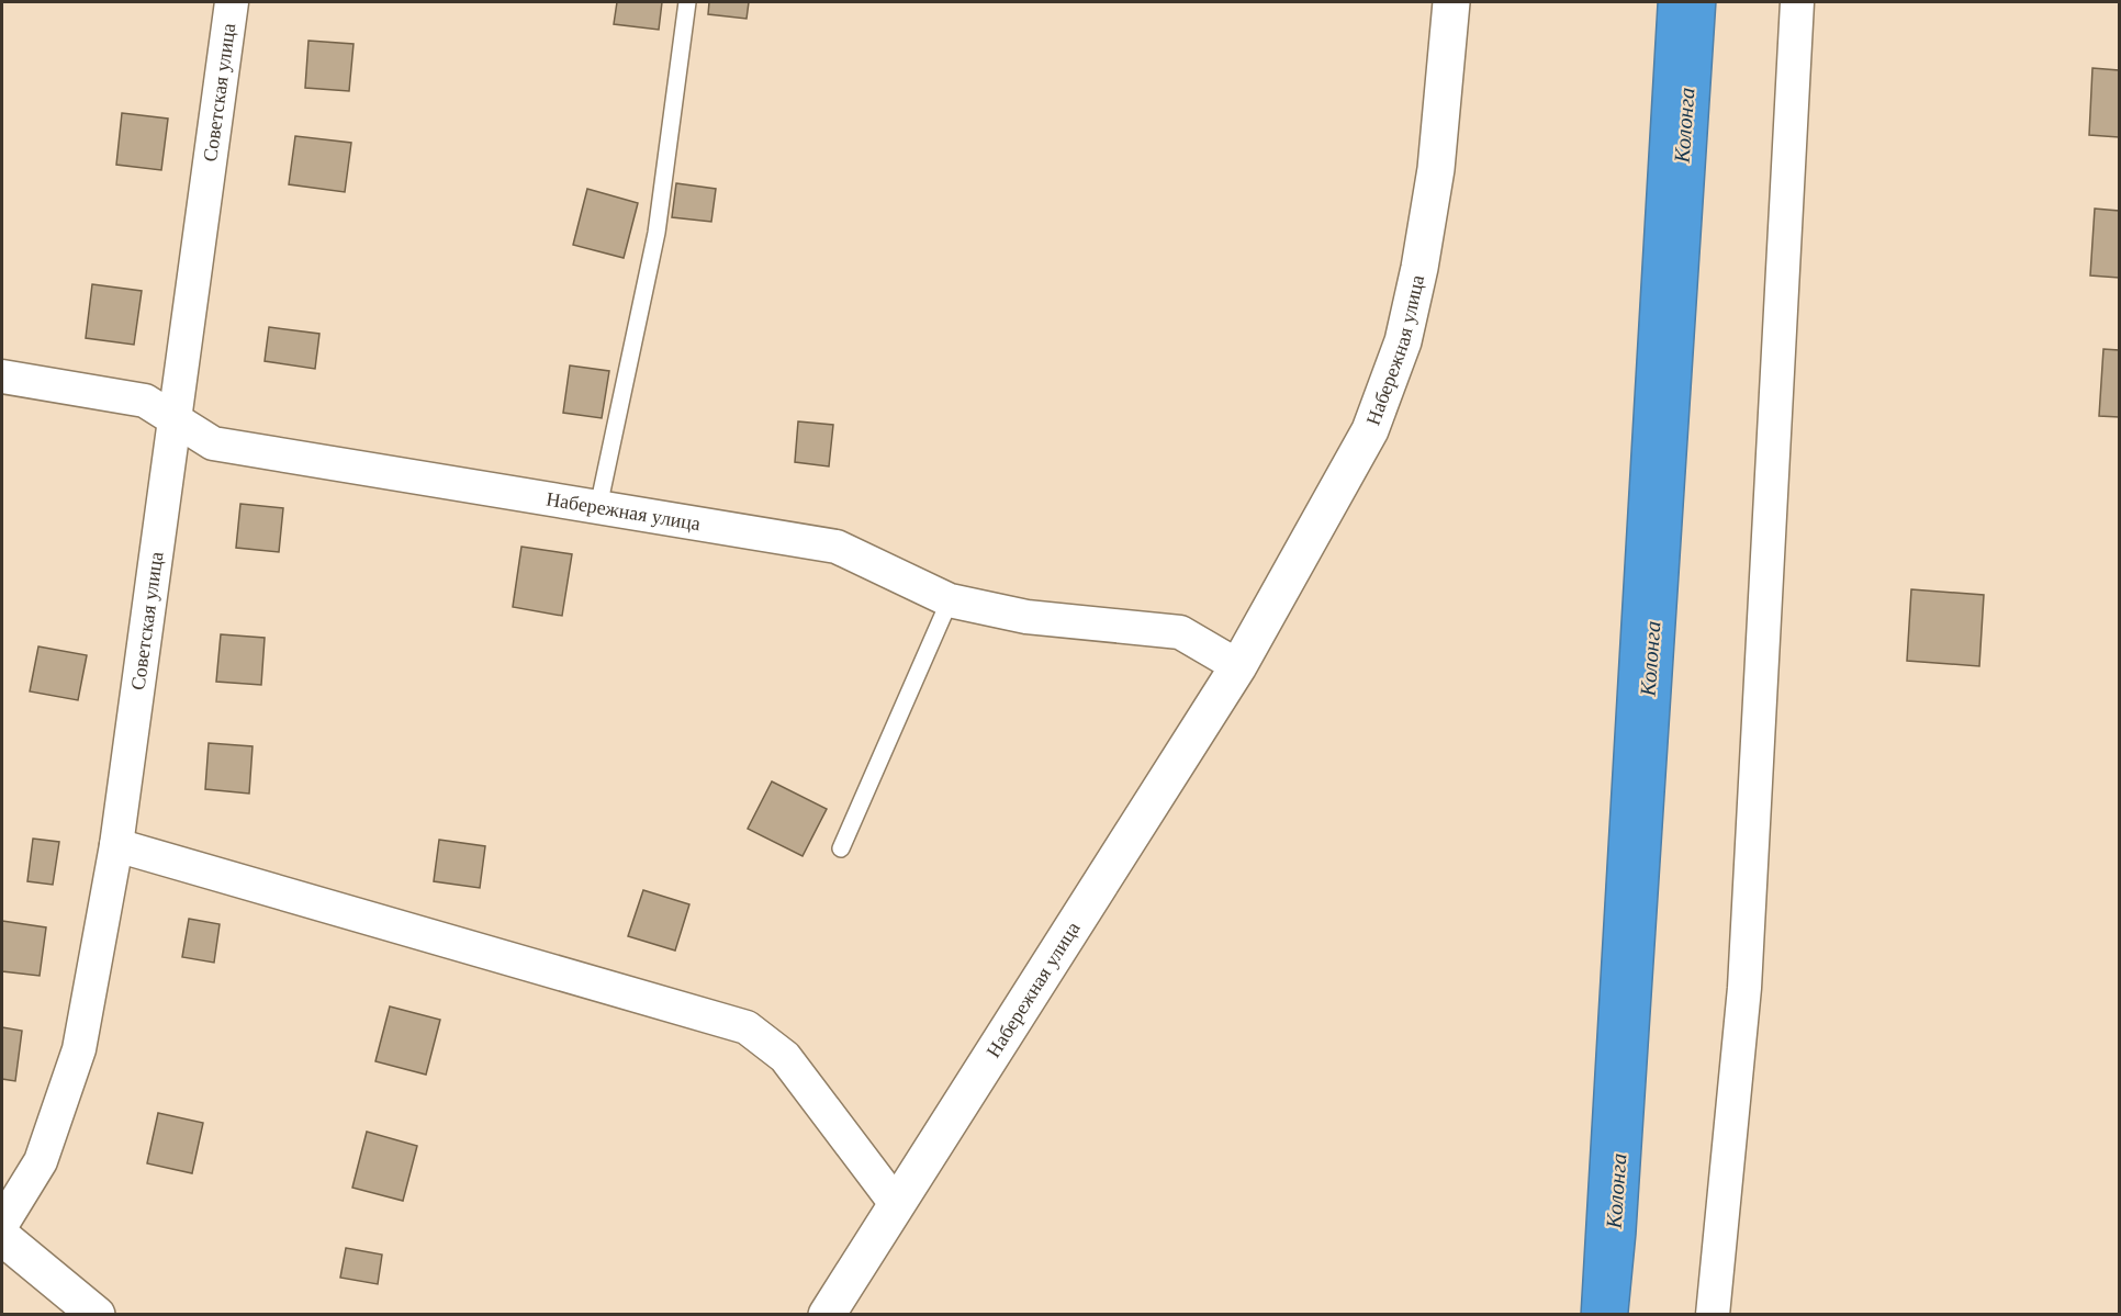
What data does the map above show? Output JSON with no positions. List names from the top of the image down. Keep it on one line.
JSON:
{"streets":{"highway":["Набережная улица"],"street":["Советская улица"]},"crossings":[["Советская улица","Набережная улица"]],"water":["Колонга"]}
